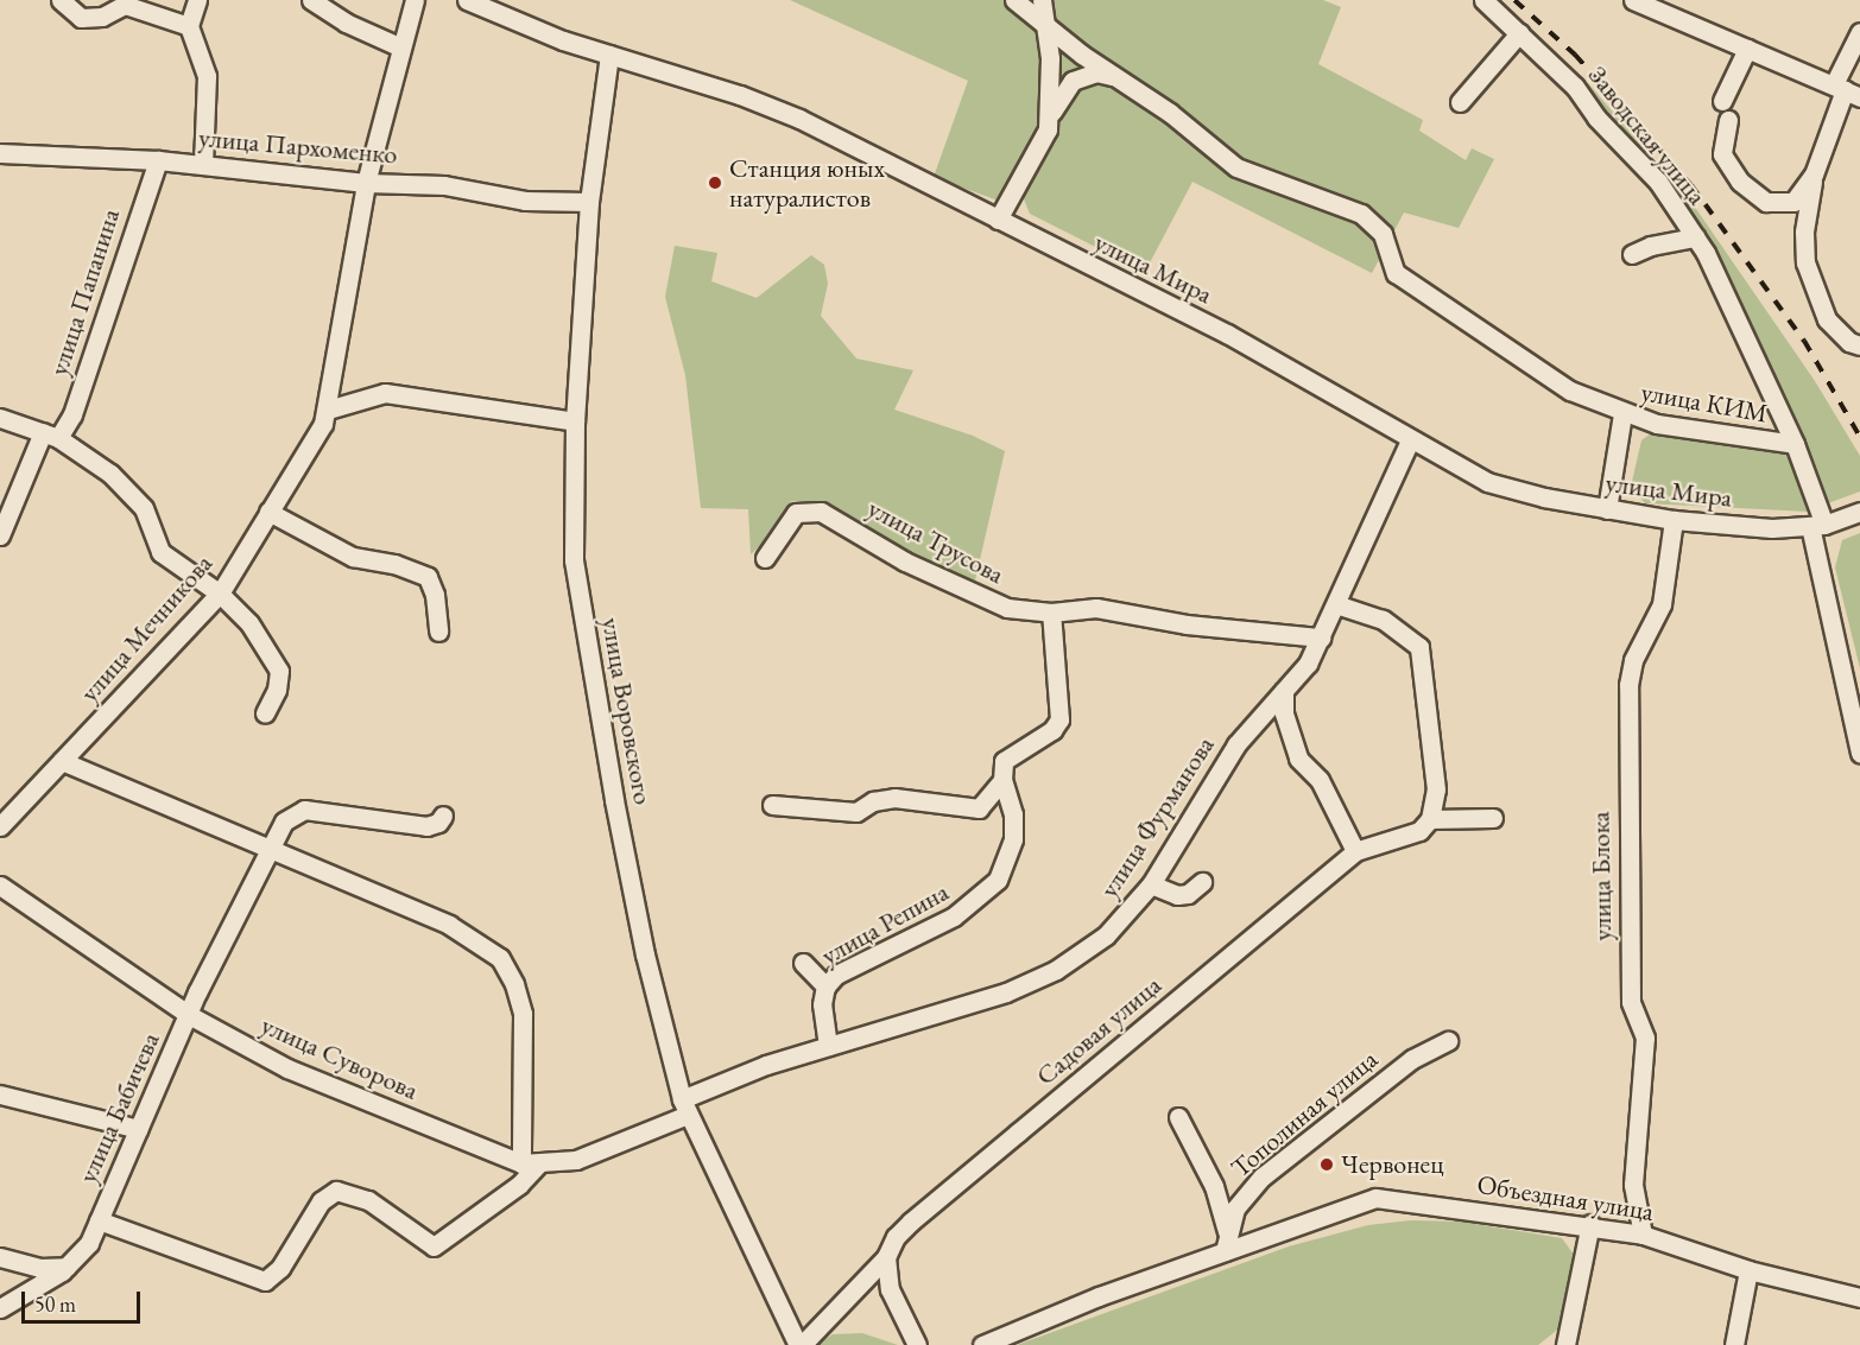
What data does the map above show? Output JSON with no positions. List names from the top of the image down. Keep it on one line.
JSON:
{"streets":{"street":["Заводская улица","улица Пархоменко","улица Мира","улица Папанина","улица КИМ","улица Трусова","улица Мечникова","улица Воровского","улица Фурманова","улица Блока","улица Репина","Садовая улица","улица Суворова","улица Бабичева","Тополиная улица","Объездная улица"]},"crossings":[["Заводская улица","улица КИМ"],["улица Пархоменко","улица Папанина"],["улица Пархоменко","улица Мечникова"],["улица Пархоменко","улица Воровского"],["улица Мира","улица КИМ"],["улица Мира","улица Воровского"],["улица Мира","улица Фурманова"],["улица Мира","улица Блока"],["улица Трусова","улица Фурманова"],["улица Воровского","улица Фурманова"],["улица Воровского","Садовая улица"],["улица Воровского","улица Суворова"],["улица Фурманова","улица Репина"],["улица Фурманова","улица Суворова"],["улица Блока","Объездная улица"],["улица Суворова","улица Бабичева"],["Тополиная улица","Объездная улица"]],"places":["Станция юных натуралистов","Червонец"],"scale_bar":"50 m"}
